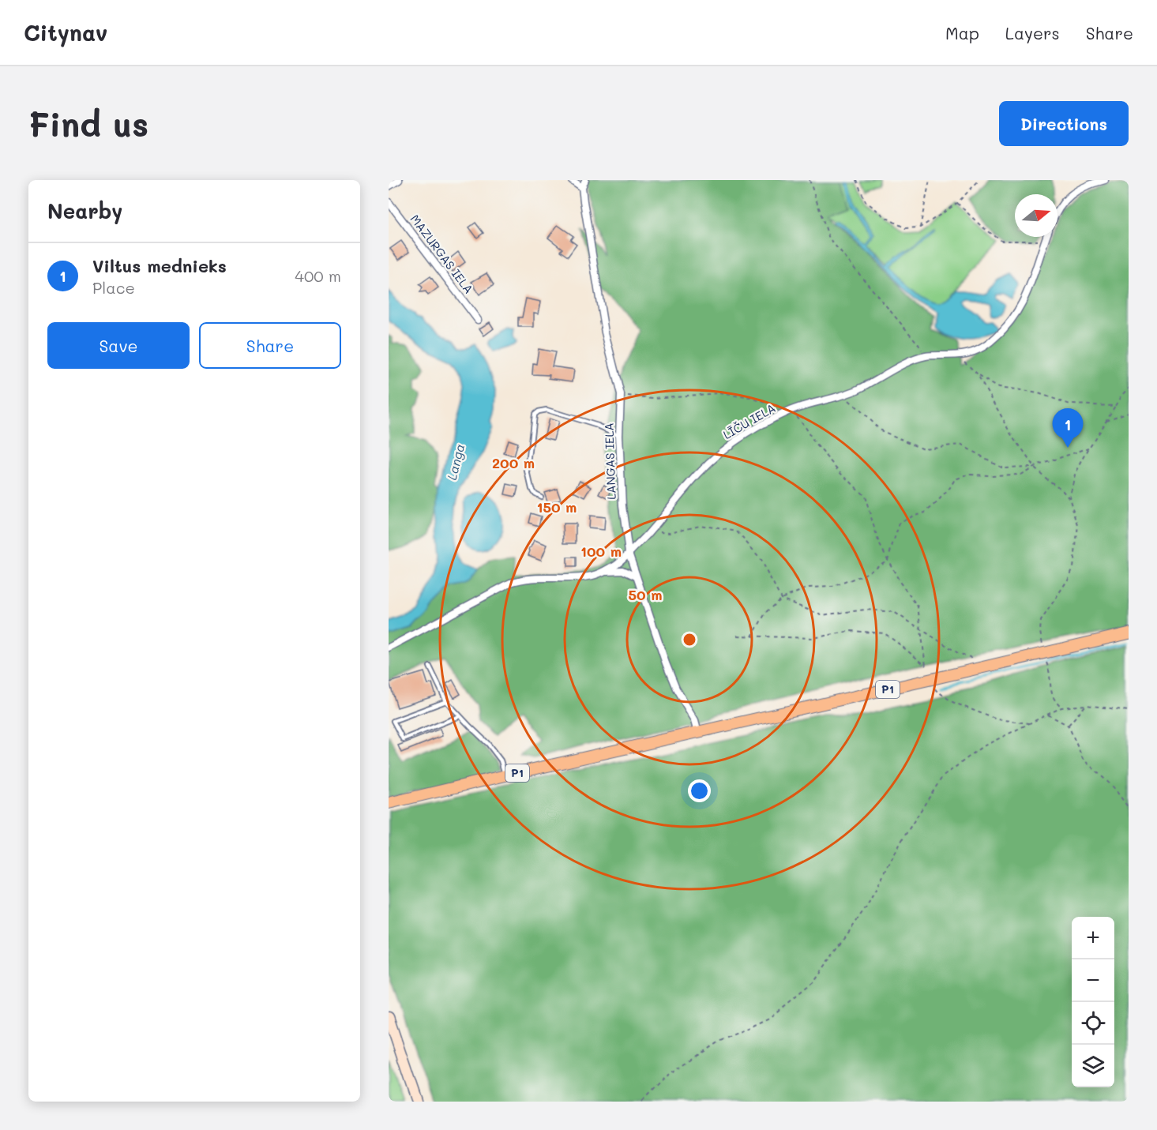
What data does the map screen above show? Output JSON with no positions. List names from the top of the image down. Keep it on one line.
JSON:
{"streets":{"main road":["P1"],"street":["MAZURGAS IELA","LĪČU IELA","LANGAS IELA"]},"crossings":[["LĪČU IELA","LANGAS IELA"],["LANGAS IELA","P1"]],"water":["Langa"],"north":"right","page":{"header":"Citynav","nav":["Map","Layers","Share"],"buttons":["Directions",["Save","Share"]],"title":"Find us","heading":"Nearby","list":[{"mark":"1","name":"Viltus mednieks","note":"Place","value":"400 m"}],"pins":"1","map_buttons":["+","−"]},"rings":["200 m","150 m","100 m","50 m"]}
